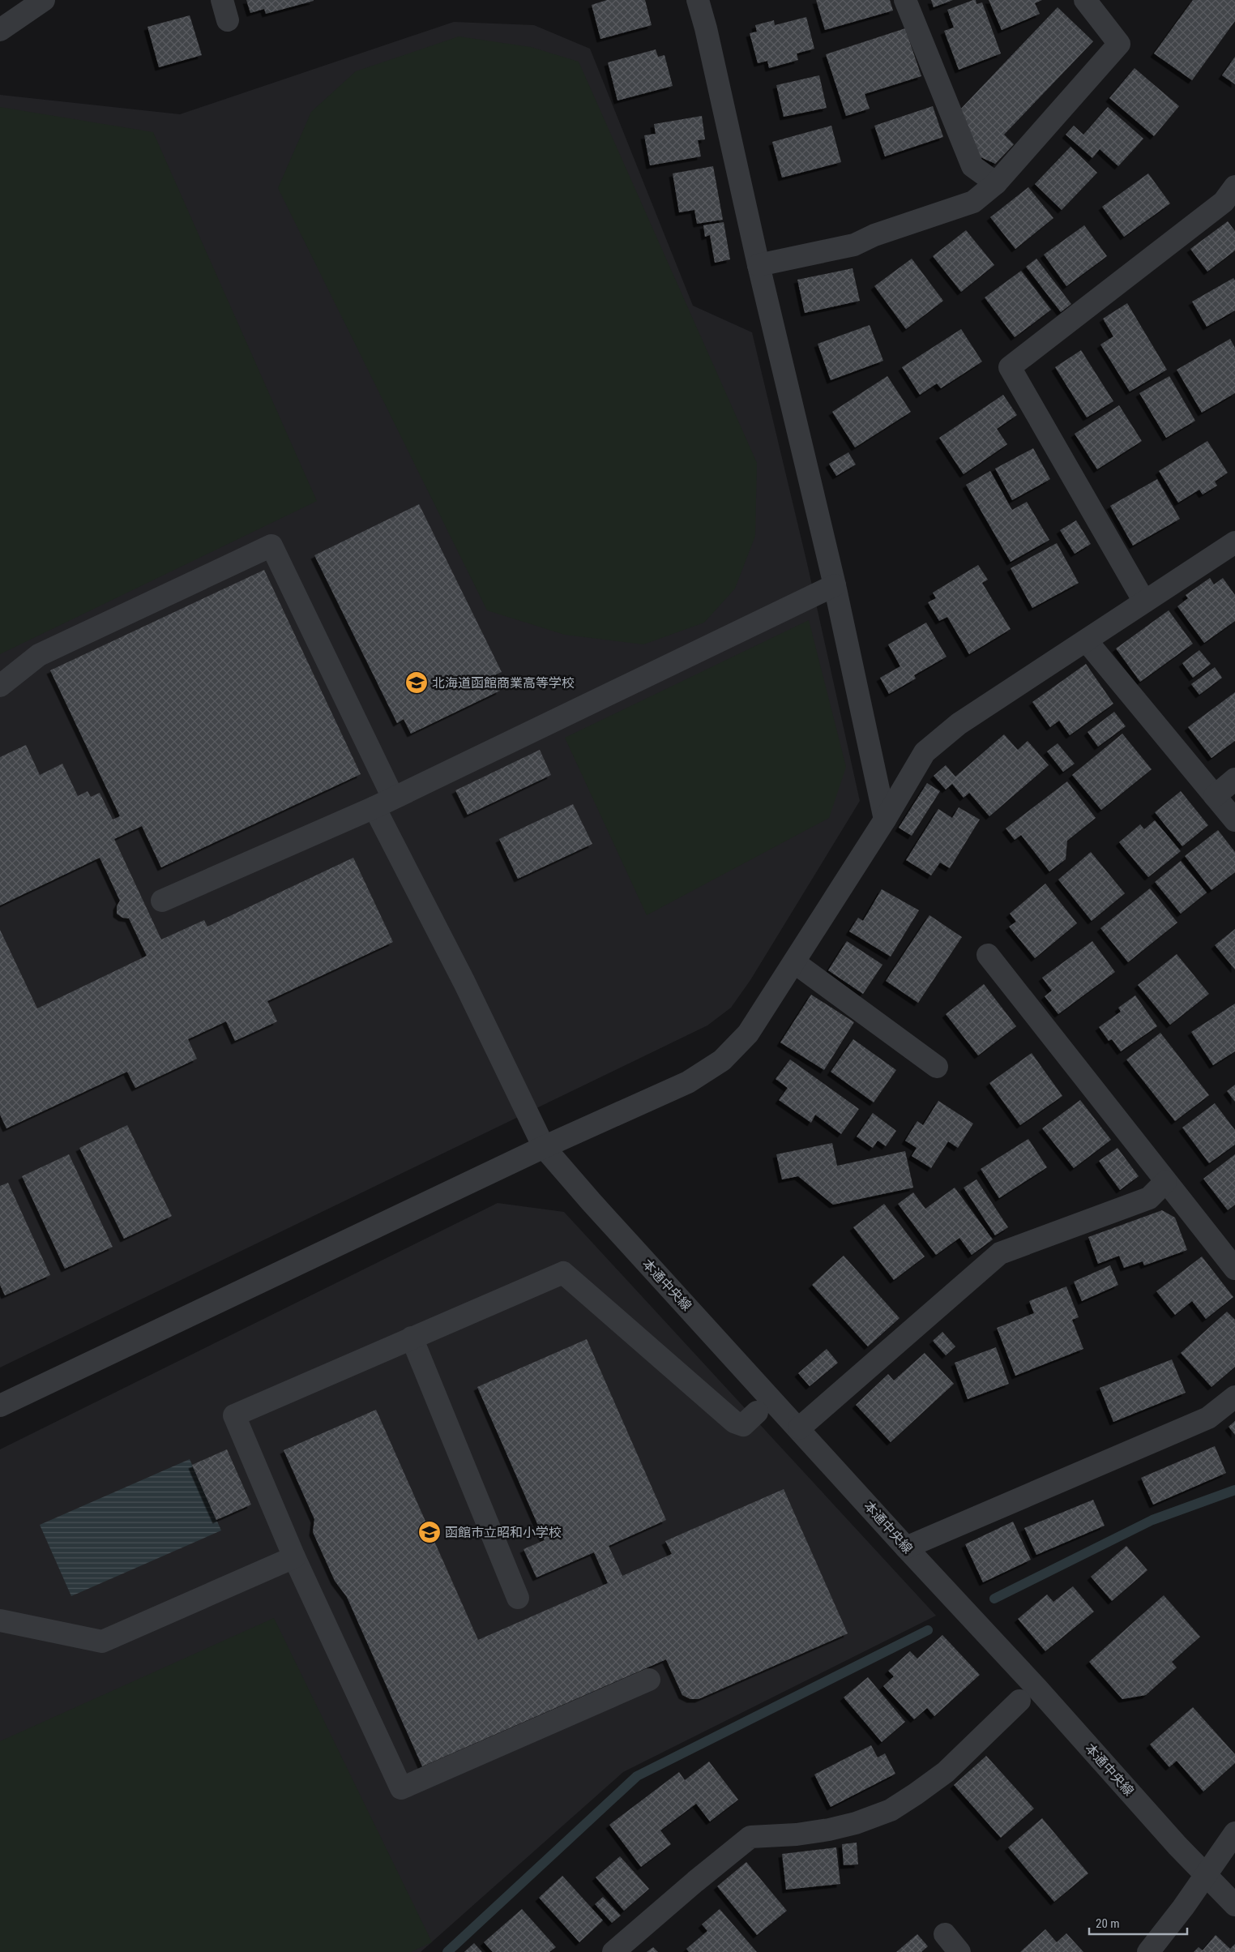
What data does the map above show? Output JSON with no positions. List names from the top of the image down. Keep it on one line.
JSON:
{"streets":{"street":["本通中央線"]},"places":{"school or university":["北海道函館商業高等学校","函館市立昭和小学校"]},"scale_bar":"20 m"}
